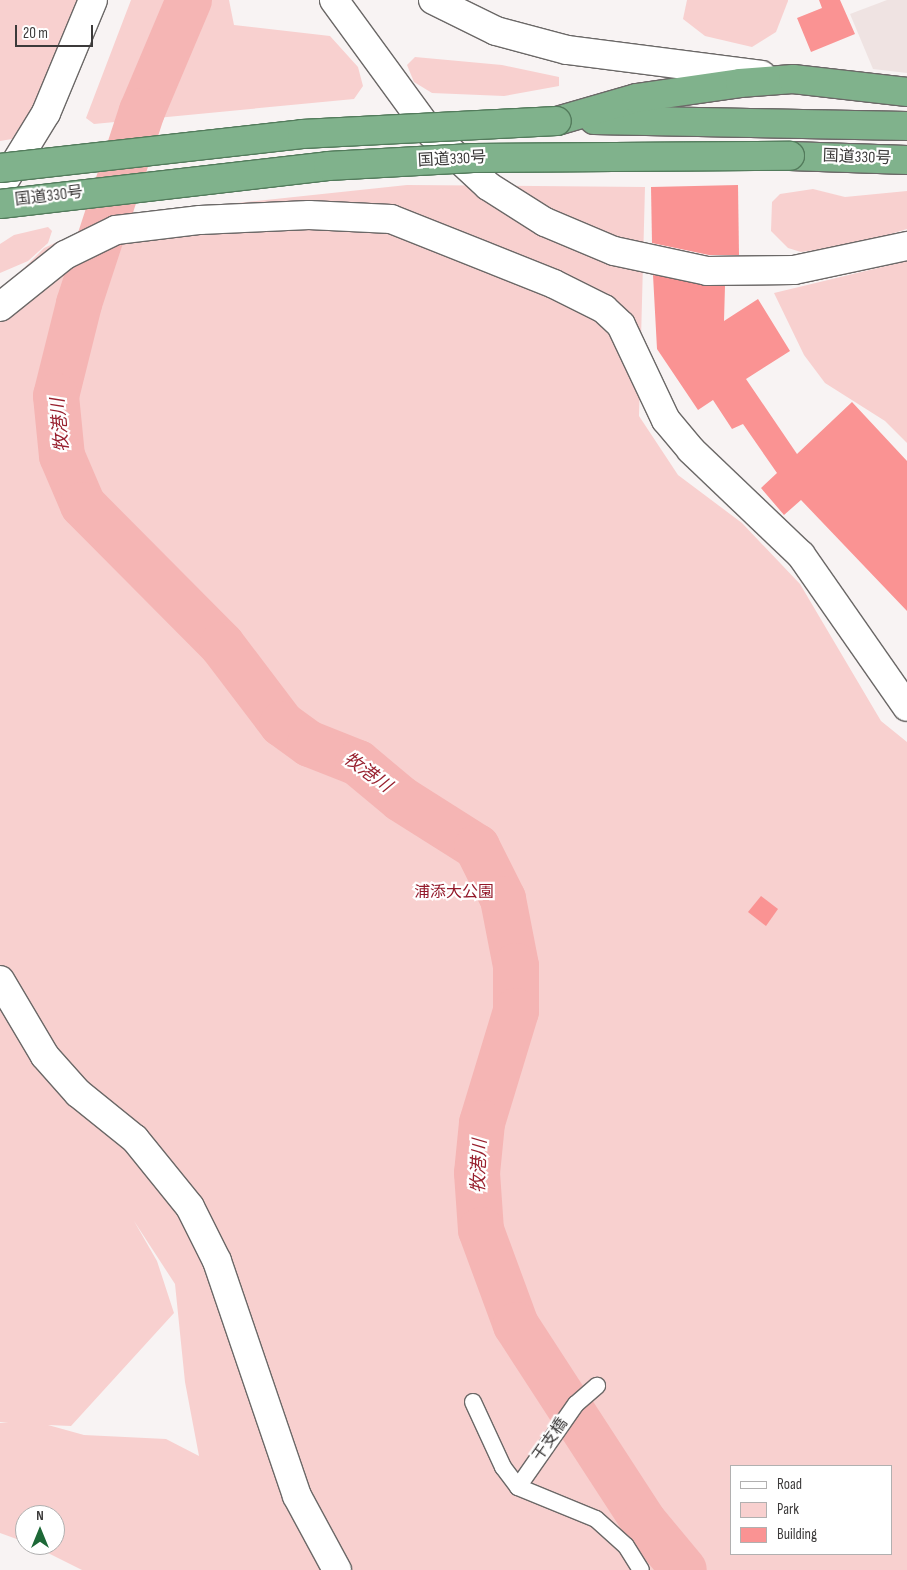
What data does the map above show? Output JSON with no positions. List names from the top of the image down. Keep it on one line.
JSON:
{"streets":{"highway":["国道330号"],"street":["干支橋"]},"water":["牧港川"],"parks":["浦添大公園"],"legend":["Road","Park","Building"],"scale_bar":"20 m","north":"top"}
